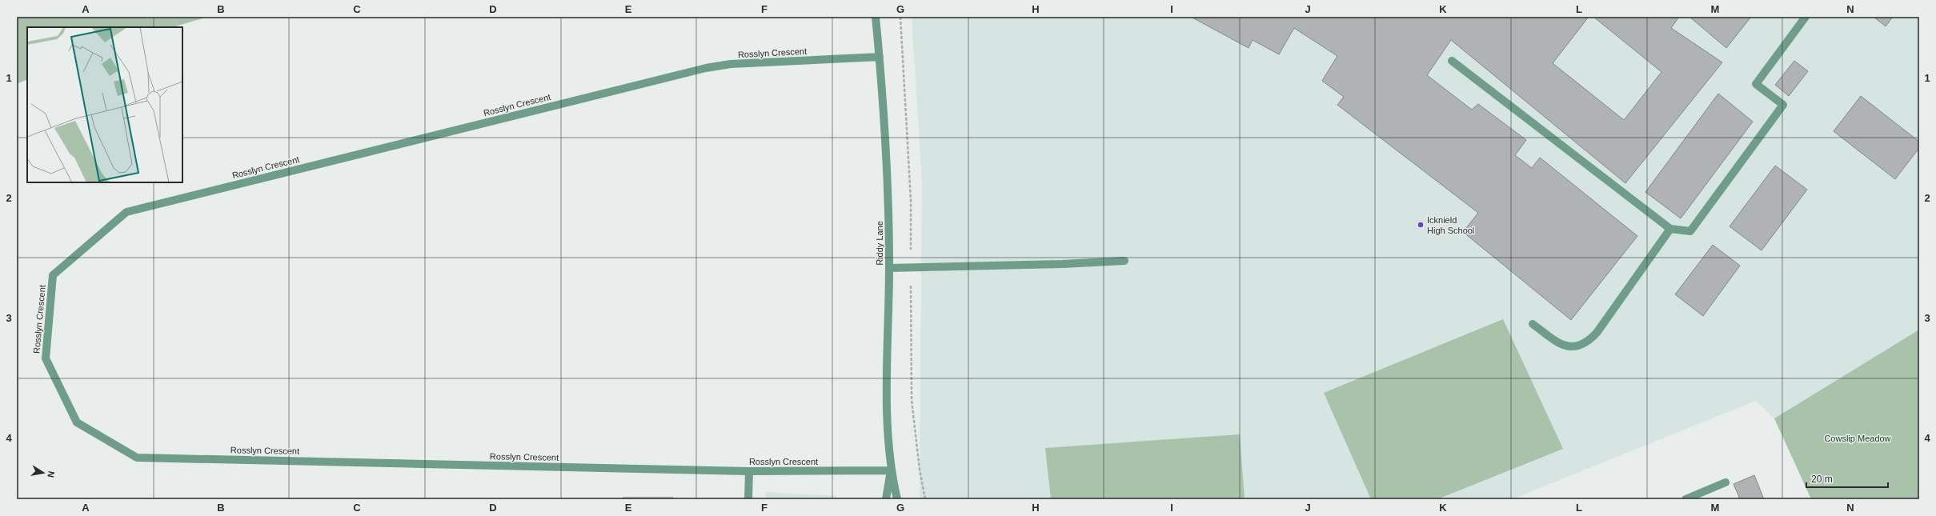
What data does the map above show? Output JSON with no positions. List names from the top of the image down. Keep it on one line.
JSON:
{"streets":{"street":["Rosslyn Crescent","Riddy Lane"]},"crossings":[["Rosslyn Crescent","Riddy Lane"]],"parks":["Cowslip Meadow"],"places":["Icknield High School"],"scale_bar":"20 m","north":"right","grid":{"columns":["A","B","C","D","E","F","G","H","I","J","K","L","M","N"],"rows":["1","2","3","4"]}}
